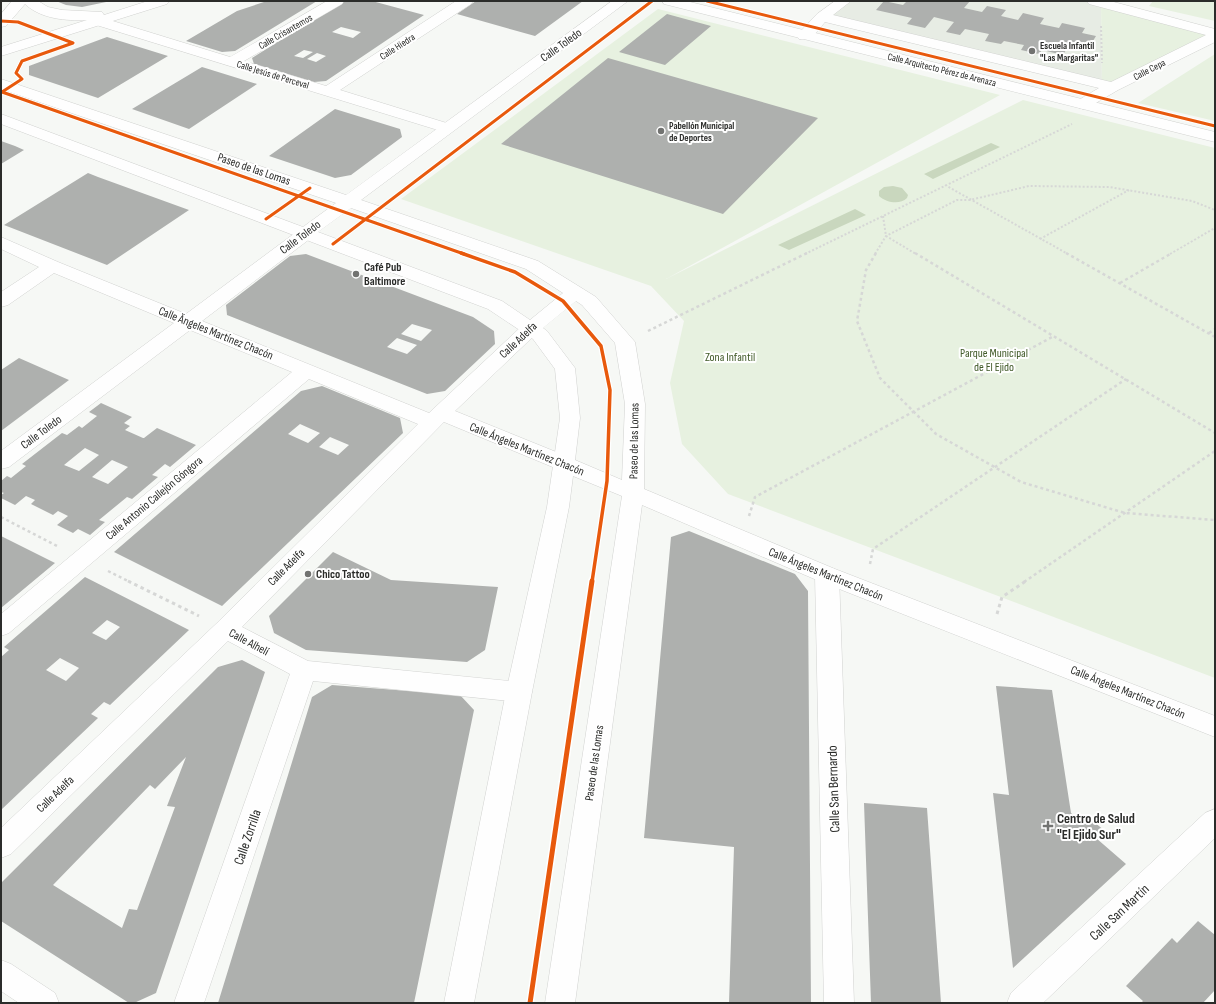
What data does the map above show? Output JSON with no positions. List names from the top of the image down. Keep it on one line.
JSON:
{"streets":{"street":["Calle Crisantemos","Calle Toledo","Calle Hiedra","Calle Arquitecto Pérez de Arenaza","Calle Cepa","Calle Jesús de Perceval","Paseo de las Lomas","Calle Ängeles Martínez Chacón","Calle Adelfa","Calle Ángeles Martínez Chacón","Calle Antonio Callejón Góngora","Calle Alhelí","Calle San Bernardo","Calle Zorrilla","Calle San Martín"]},"crossings":[["Calle Crisantemos","Calle Jesús de Perceval"],["Calle Toledo","Calle Jesús de Perceval"],["Calle Toledo","Paseo de las Lomas"],["Calle Toledo","Calle Ängeles Martínez Chacón"],["Calle Hiedra","Calle Jesús de Perceval"],["Calle Arquitecto Pérez de Arenaza","Calle Cepa"],["Paseo de las Lomas","Calle Adelfa"],["Paseo de las Lomas","Calle Ángeles Martínez Chacón"],["Calle Ängeles Martínez Chacón","Calle Adelfa"],["Calle Ängeles Martínez Chacón","Calle Ángeles Martínez Chacón"],["Calle Ängeles Martínez Chacón","Calle Antonio Callejón Góngora"],["Calle Adelfa","Calle Ángeles Martínez Chacón"],["Calle Adelfa","Calle Alhelí"],["Calle Ángeles Martínez Chacón","Calle San Bernardo"],["Calle Antonio Callejón Góngora","Calle Alhelí"],["Calle Alhelí","Calle Zorrilla"]],"parks":["Parque Municipal de El Ejido","Zona Infantil"],"places":{"other":["Escuela Infantil \"Las Margaritas\"","Pabellón Municipal de Deportes","Café Pub Baltimore","Chico Tattoo"],"health":["Centro de Salud \"El Ejido Sur\""]}}
